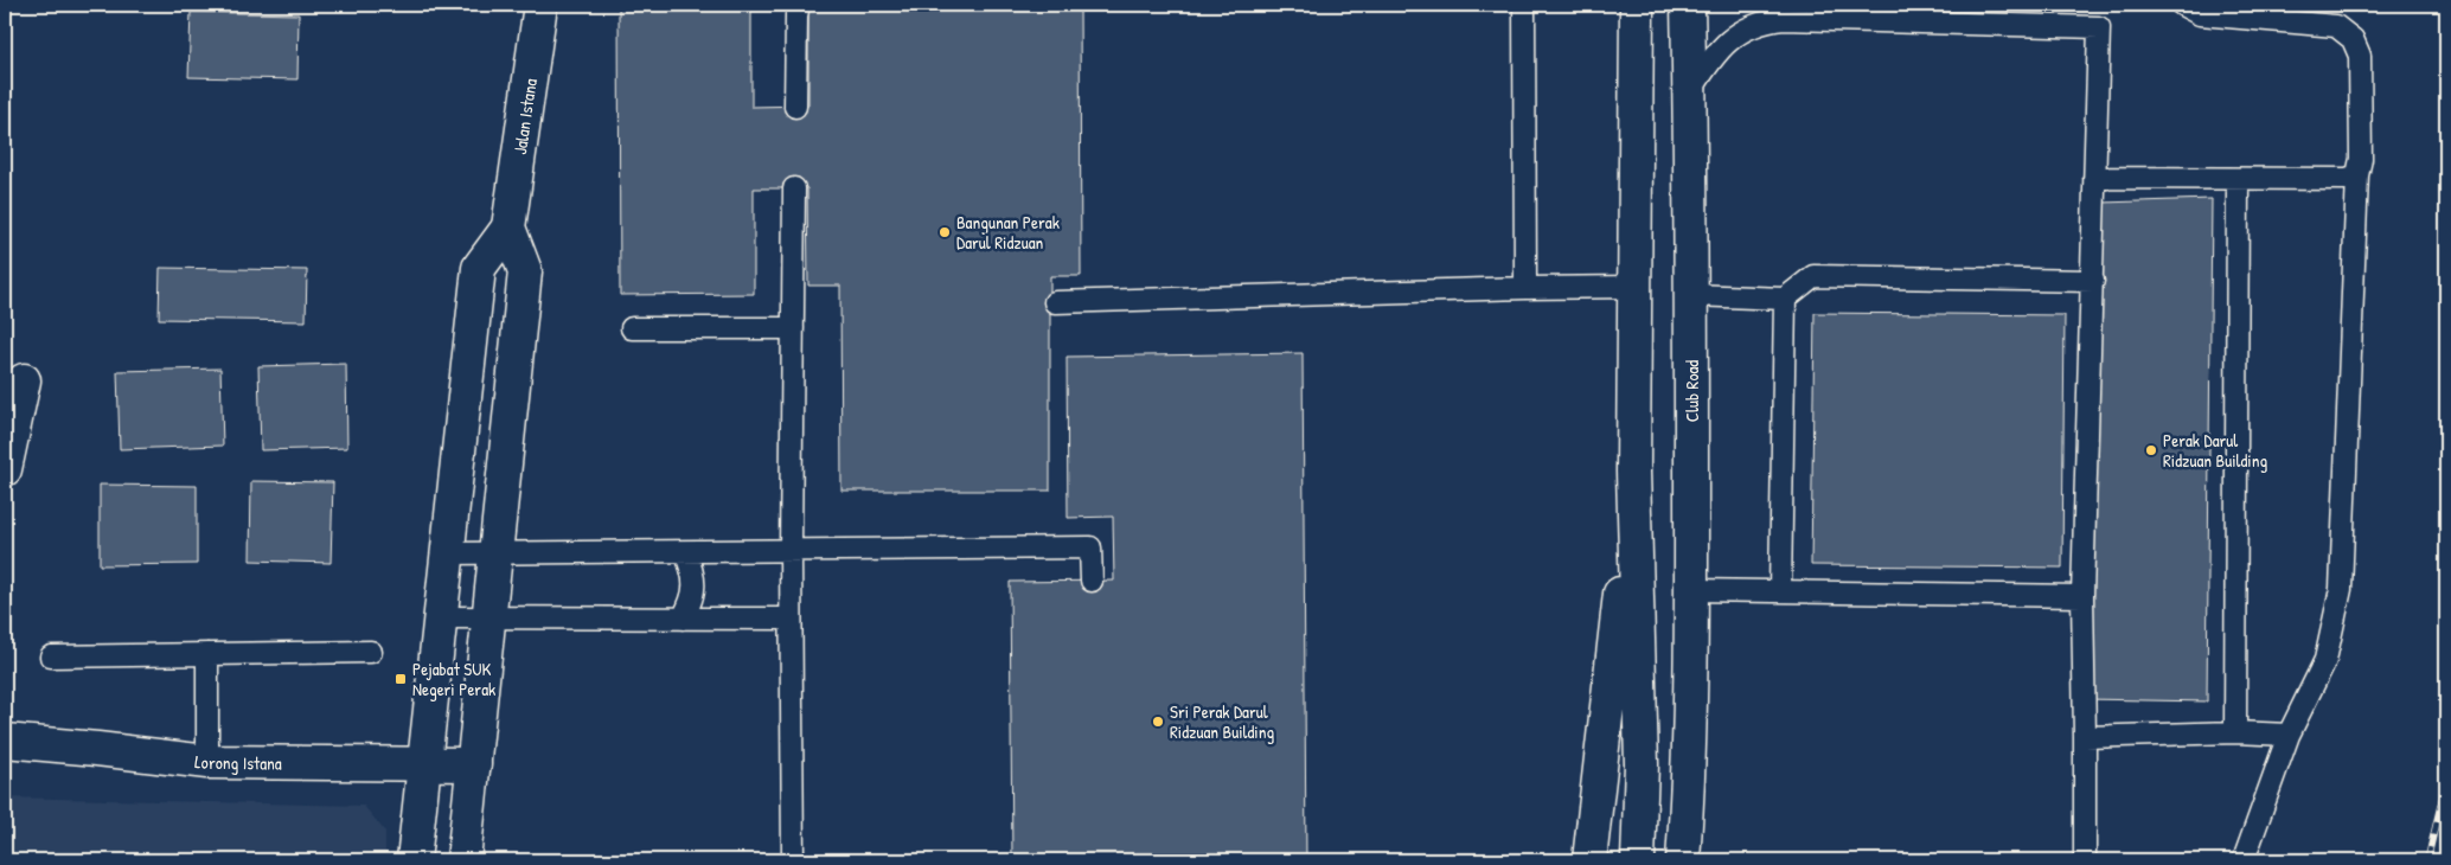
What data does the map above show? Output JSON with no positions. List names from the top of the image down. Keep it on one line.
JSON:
{"streets":{"main road":["Jalan Istana","Club Road","Lorong Istana"]},"places":{"other":["Bangunan Perak Darul Ridzuan","Perak Darul Ridzuan Building","Sri Perak Darul Ridzuan Building"],"transit":["Pejabat SUK Negeri Perak"]}}
